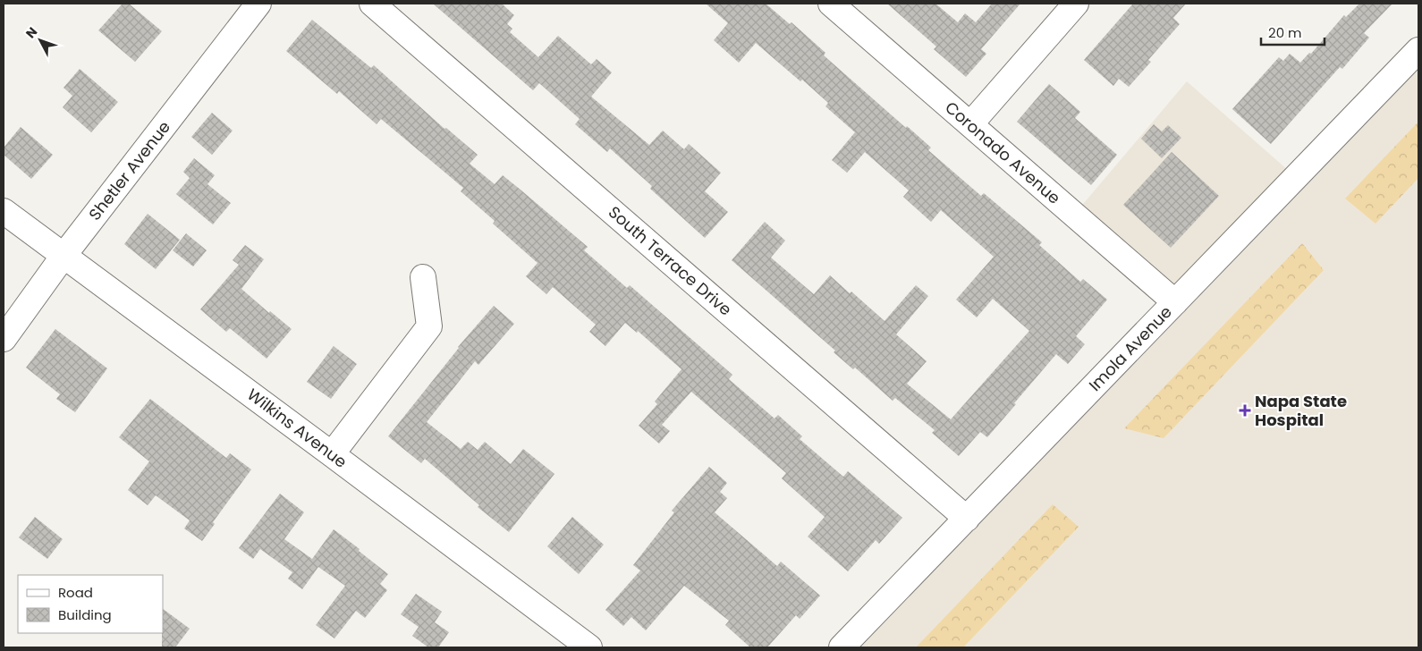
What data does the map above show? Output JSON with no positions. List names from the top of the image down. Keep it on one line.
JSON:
{"streets":{"street":["Coronado Avenue","Shetler Avenue","South Terrace Drive","Imola Avenue","Wilkins Avenue"]},"crossings":[["Coronado Avenue","Imola Avenue"],["Shetler Avenue","Wilkins Avenue"],["South Terrace Drive","Imola Avenue"]],"places":{"health":["Napa State Hospital"]},"legend":["Road","Building"],"scale_bar":"20 m","north":"top left"}
